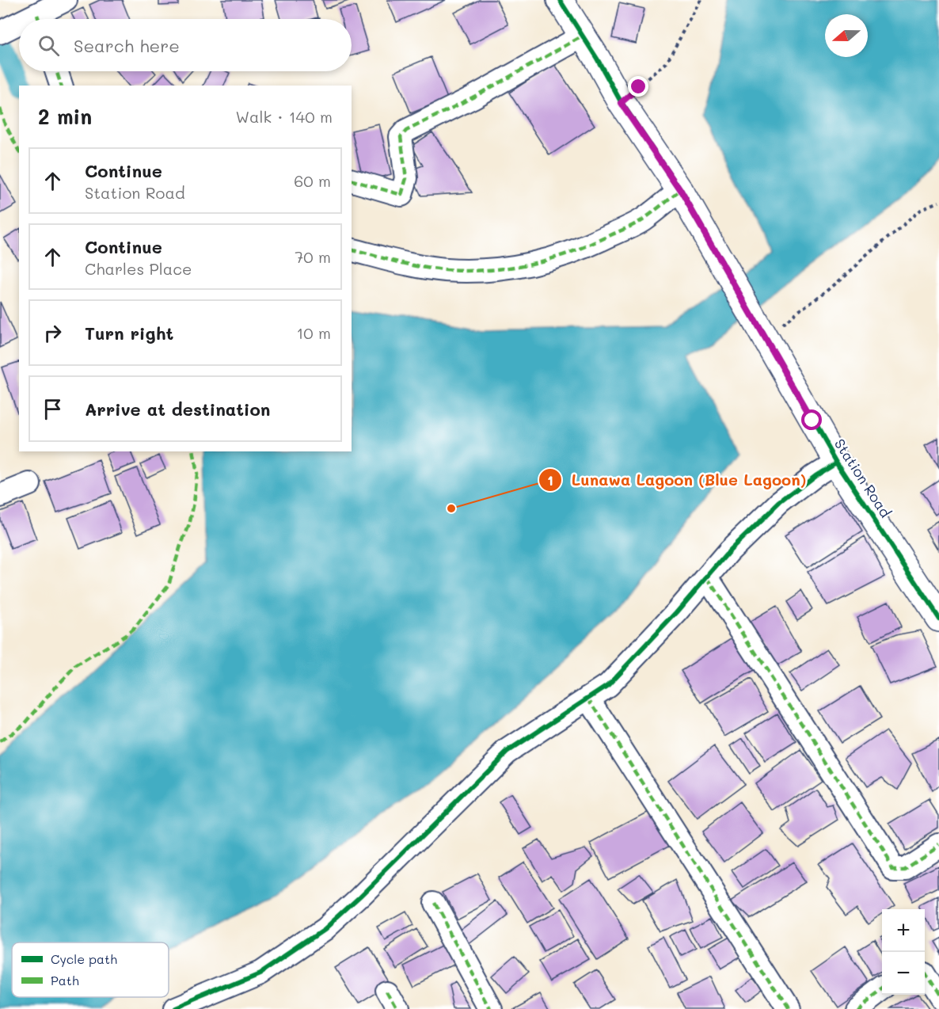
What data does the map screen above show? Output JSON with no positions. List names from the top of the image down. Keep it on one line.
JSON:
{"streets":{"street":["Station Road"]},"places":["Lunawa Lagoon (Blue Lagoon)"],"legend":["Cycle path","Path"],"north":"left","page":{"search":"Search here","heading":["2 min","Walk · 140 m"],"list":[["Continue","Station Road","60 m"],["Continue","Charles Place","70 m"],["Turn right","10 m"],"Arrive at destination"],"map_buttons":["+","−"]}}
